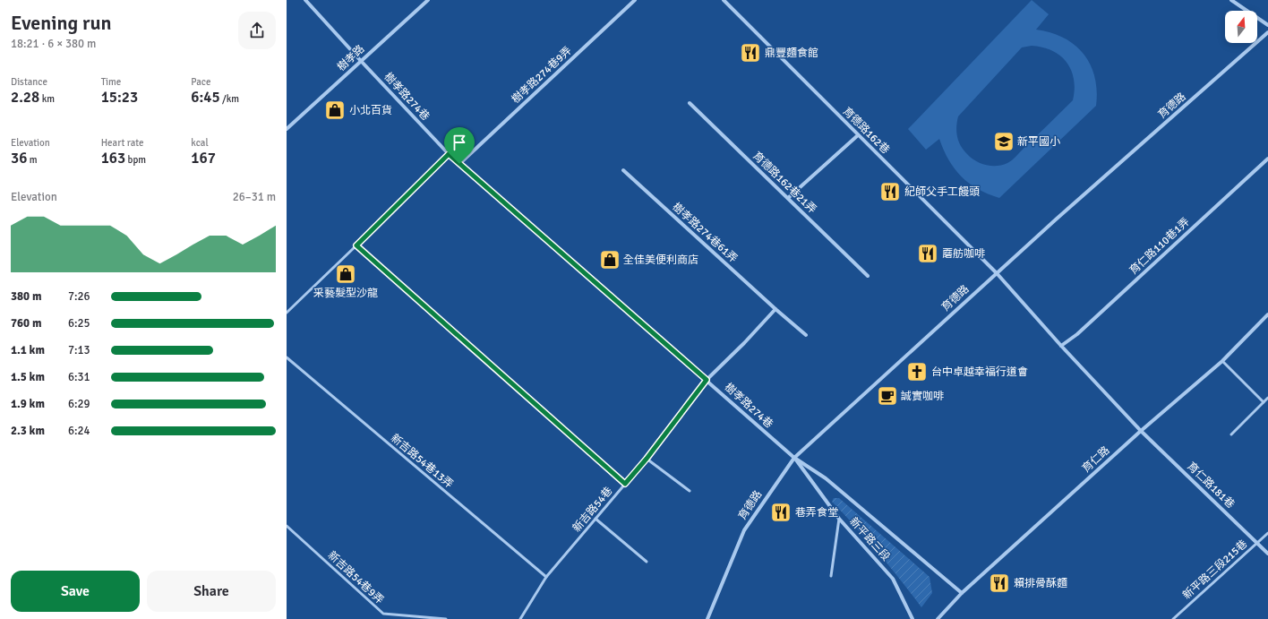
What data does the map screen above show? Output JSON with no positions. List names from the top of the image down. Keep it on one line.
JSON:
{"streets":{"street":["樹孝路","樹孝路274巷9弄","樹孝路274巷","育德路","育德路162巷","育德路162巷21弄","樹孝路274巷61弄","育仁路110巷1弄","育仁路","育仁路181巷","新平路三段"],"lane":["新吉路54巷13弄","新吉路54巷","新平路三段215巷","新吉路54巷9弄"]},"crossings":[["樹孝路","樹孝路274巷"],["樹孝路274巷9弄","樹孝路274巷"],["樹孝路274巷","育德路"],["樹孝路274巷","新吉路54巷"],["樹孝路274巷","新平路三段"],["育德路","育德路162巷"],["育德路","新平路三段"],["育仁路","育仁路181巷"],["新吉路54巷13弄","新吉路54巷"],["育仁路181巷","新平路三段215巷"]],"places":{"restaurant":["鼎豐麵食館","紀師父手工饅頭","蘑舫咖啡","巷弄食堂","賴排骨酥麵"],"shop":["小北百貨","全佳美便利商店","采藝髮型沙龍"],"school or university":["新平國小"],"church":["台中卓越幸福行道會"],"cafe":["誠實咖啡"]},"north":"top","page":{"heading":["Evening run","18:21 · 6 × 380 m"],"stats":[["Distance","2.28 km"],["Time","15:23"],["Pace","6:45 /km"],["Elevation","36 m"],["Heart rate","163 bpm"],["kcal","167"]],"chart":["Elevation","26–31 m"],"list":[{"name":"380 m","note":"7:26"},{"name":"760 m","note":"6:25"},{"name":"1.1 km","note":"7:13"},{"name":"1.5 km","note":"6:31"},{"name":"1.9 km","note":"6:29"},{"name":"2.3 km","note":"6:24"}],"buttons":["Save","Share"]}}
